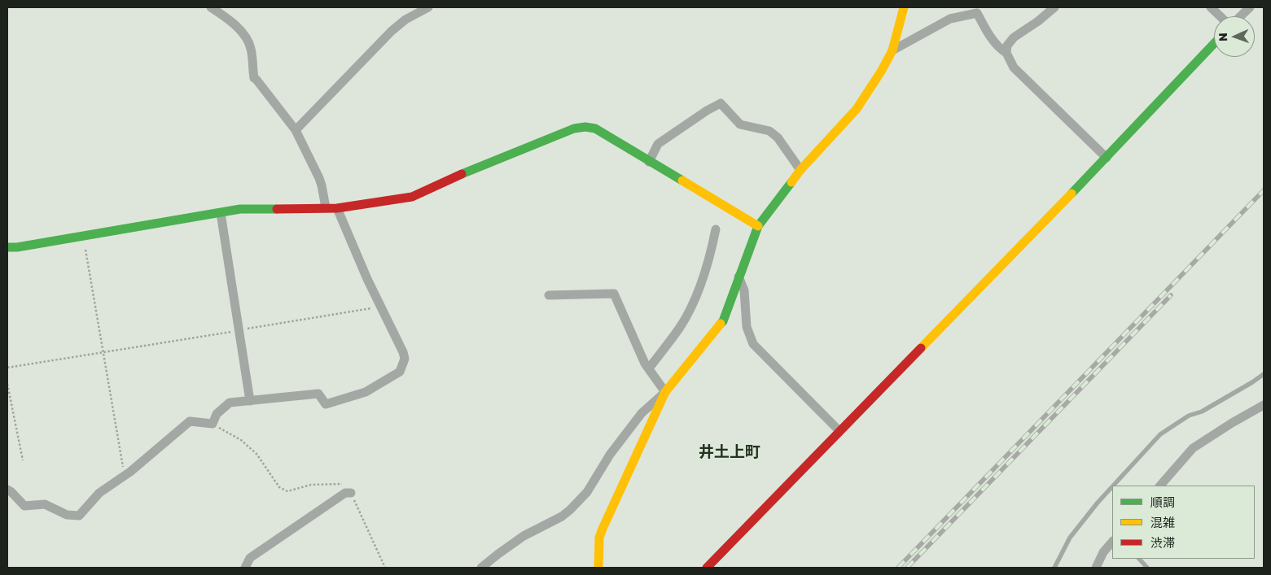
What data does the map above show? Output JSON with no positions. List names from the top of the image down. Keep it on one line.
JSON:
{"districts":["井土上町"],"legend":["順調","混雑","渋滞"],"north":"left"}
